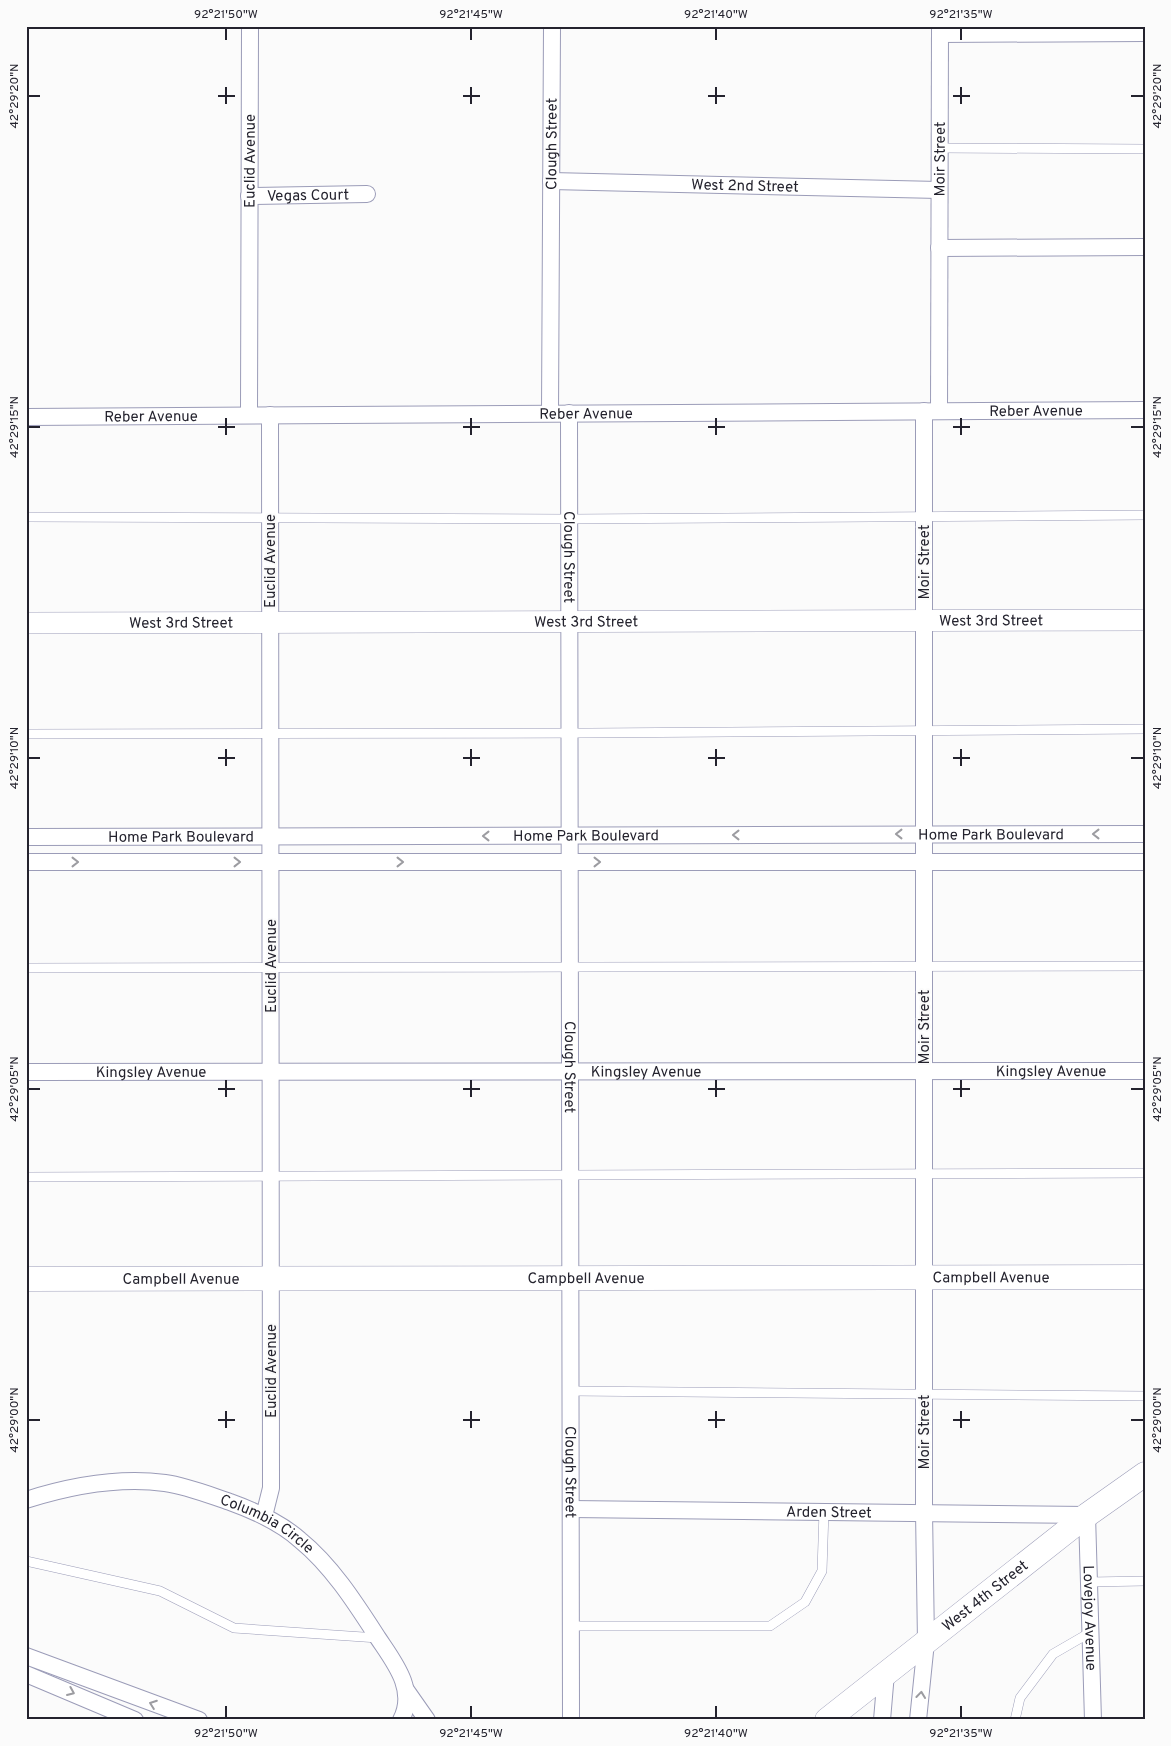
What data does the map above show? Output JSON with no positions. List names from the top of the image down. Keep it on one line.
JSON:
{"streets":{"main road":["Campbell Avenue","West 4th Street"],"street":["Clough Street","Moir Street","Euclid Avenue","West 2nd Street","Vegas Court","Reber Avenue","West 3rd Street","Home Park Boulevard","Kingsley Avenue","Arden Street","Columbia Circle","Lovejoy Avenue"]},"crossings":[["Clough Street","West 2nd Street"],["Clough Street","Reber Avenue"],["Clough Street","West 3rd Street"],["Clough Street","Home Park Boulevard"],["Clough Street","Kingsley Avenue"],["Clough Street","Campbell Avenue"],["Clough Street","Arden Street"],["Moir Street","West 2nd Street"],["Moir Street","Reber Avenue"],["Moir Street","West 3rd Street"],["Moir Street","Home Park Boulevard"],["Moir Street","Kingsley Avenue"],["Moir Street","Campbell Avenue"],["Moir Street","Arden Street"],["Moir Street","West 4th Street"],["Euclid Avenue","Vegas Court"],["Euclid Avenue","Reber Avenue"],["Euclid Avenue","West 3rd Street"],["Euclid Avenue","Home Park Boulevard"],["Euclid Avenue","Kingsley Avenue"],["Euclid Avenue","Campbell Avenue"],["Euclid Avenue","Columbia Circle"],["Arden Street","West 4th Street"],["Arden Street","Lovejoy Avenue"],["West 4th Street","Lovejoy Avenue"]],"coordinates":["92°21'50\"W","92°21'45\"W","92°21'40\"W","92°21'35\"W","42°29'20\"N","42°29'15\"N","42°29'10\"N","42°29'05\"N","42°29'00\"N"]}
